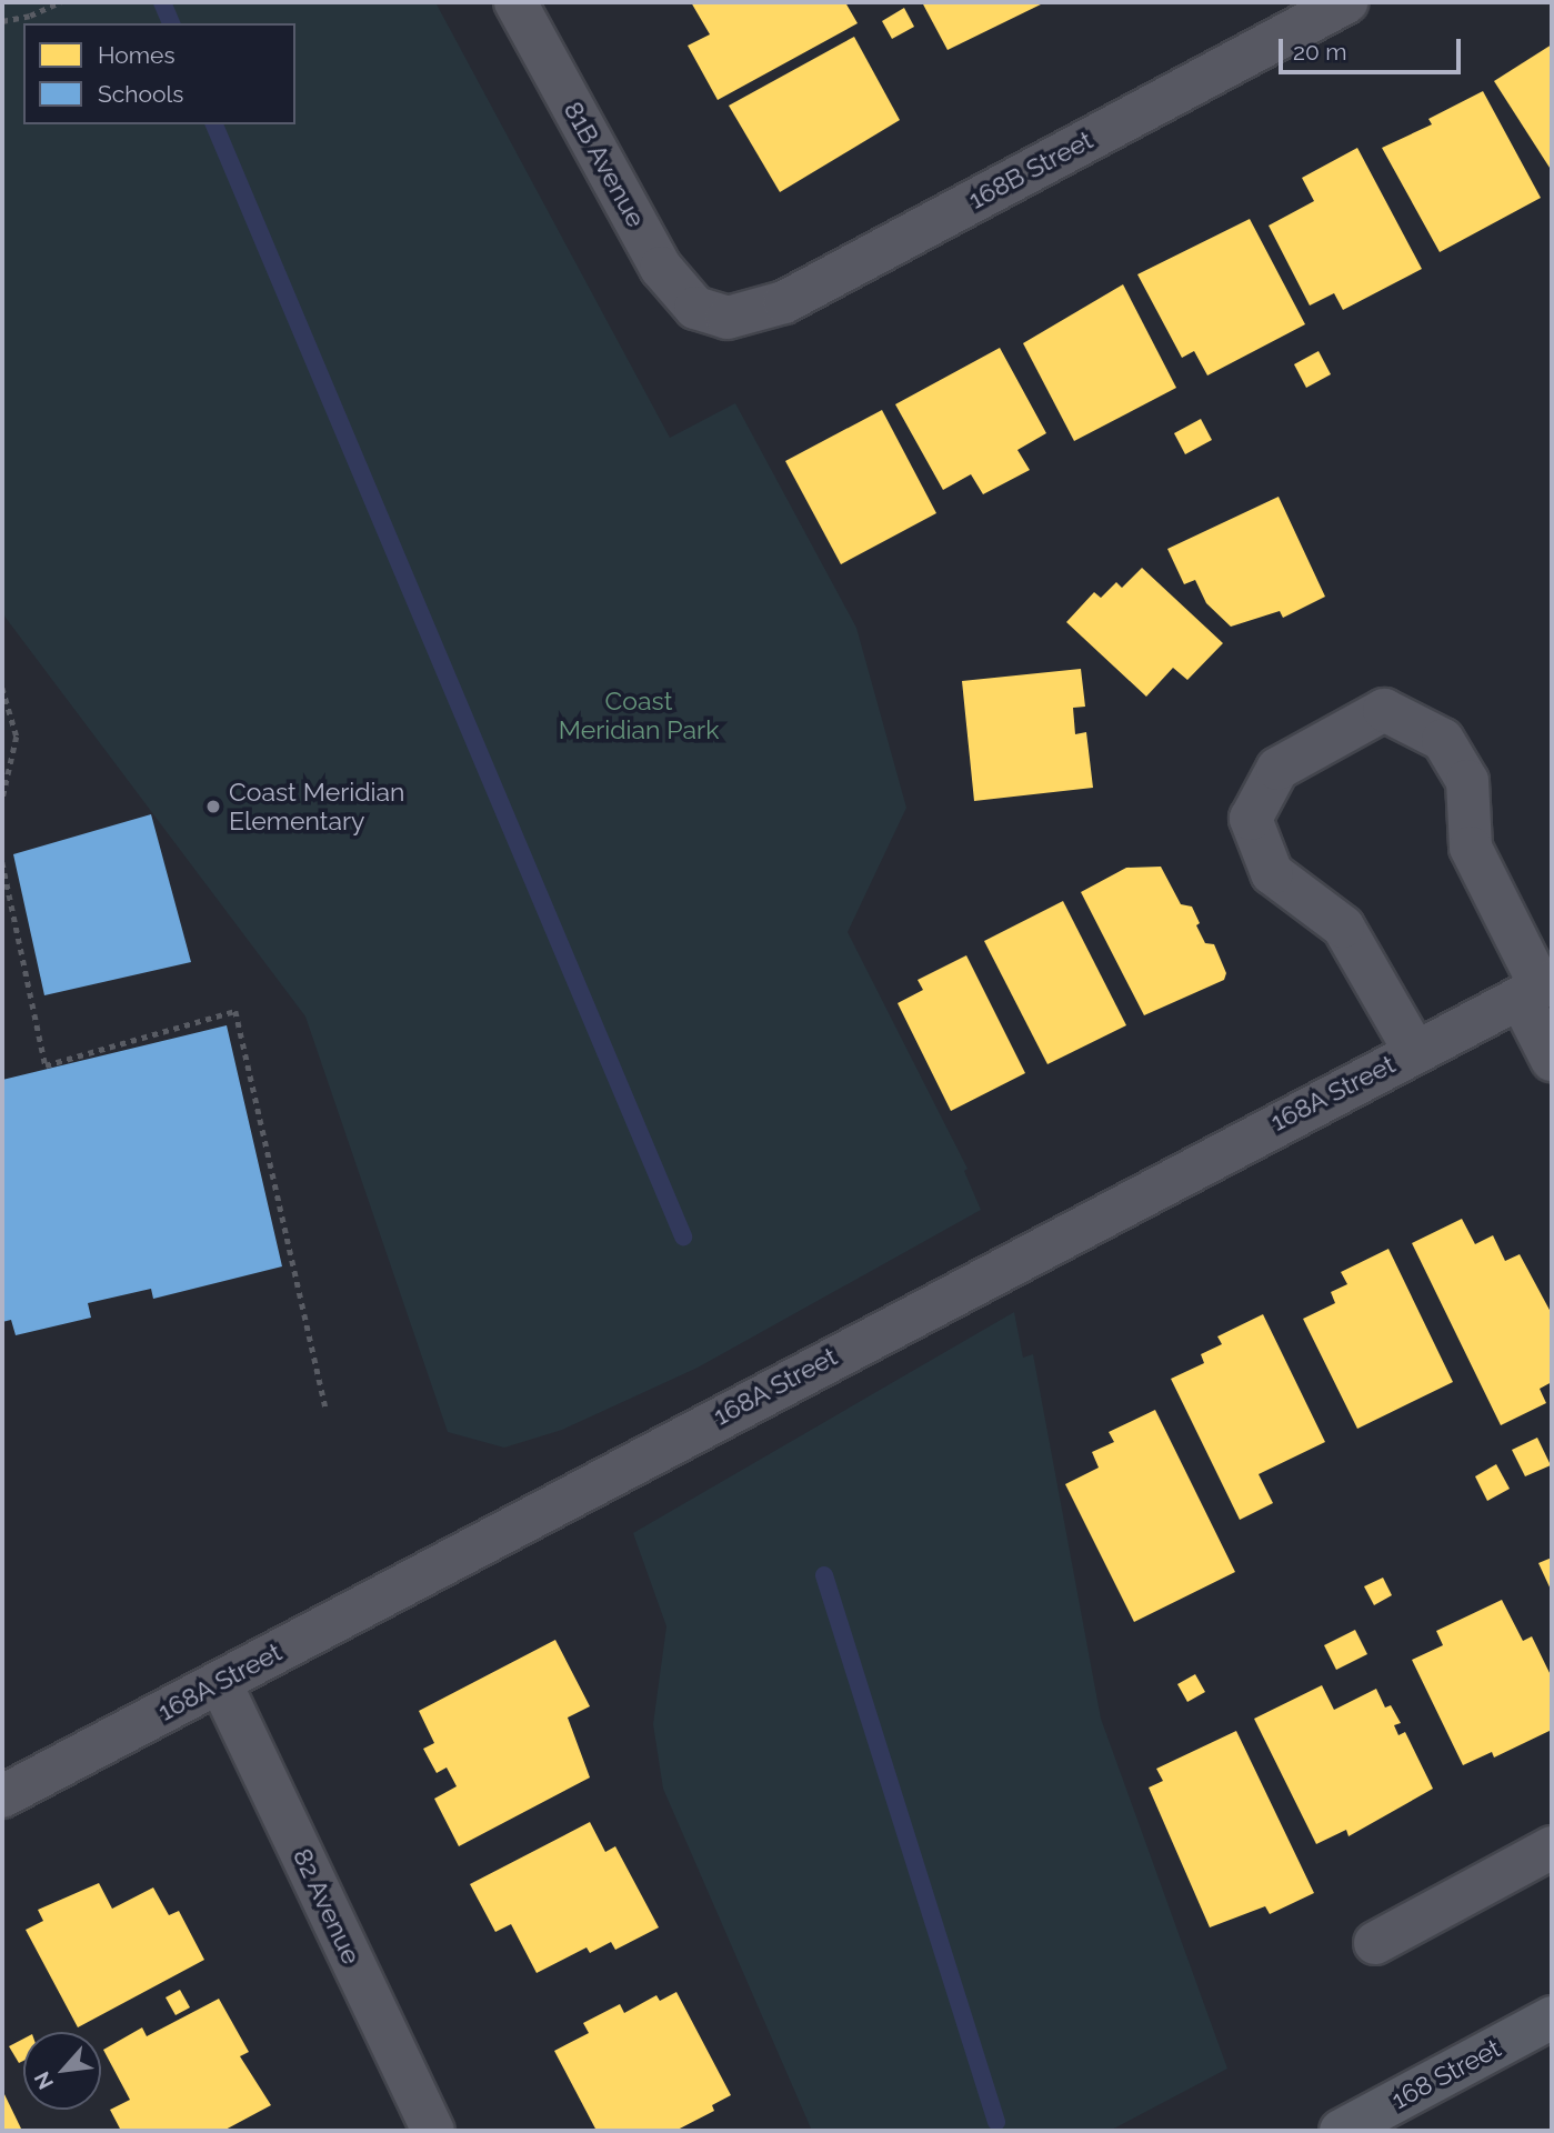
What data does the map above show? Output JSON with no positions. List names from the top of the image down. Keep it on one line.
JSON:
{"streets":{"main road":["168 Street"],"street":["81B Avenue","168B Street","168A Street","82 Avenue"]},"crossings":[["81B Avenue","168B Street"],["168A Street","82 Avenue"]],"parks":["Coast Meridian Park"],"places":["Coast Meridian Elementary"],"legend":["Homes","Schools"],"scale_bar":"20 m","north":"bottom left"}
